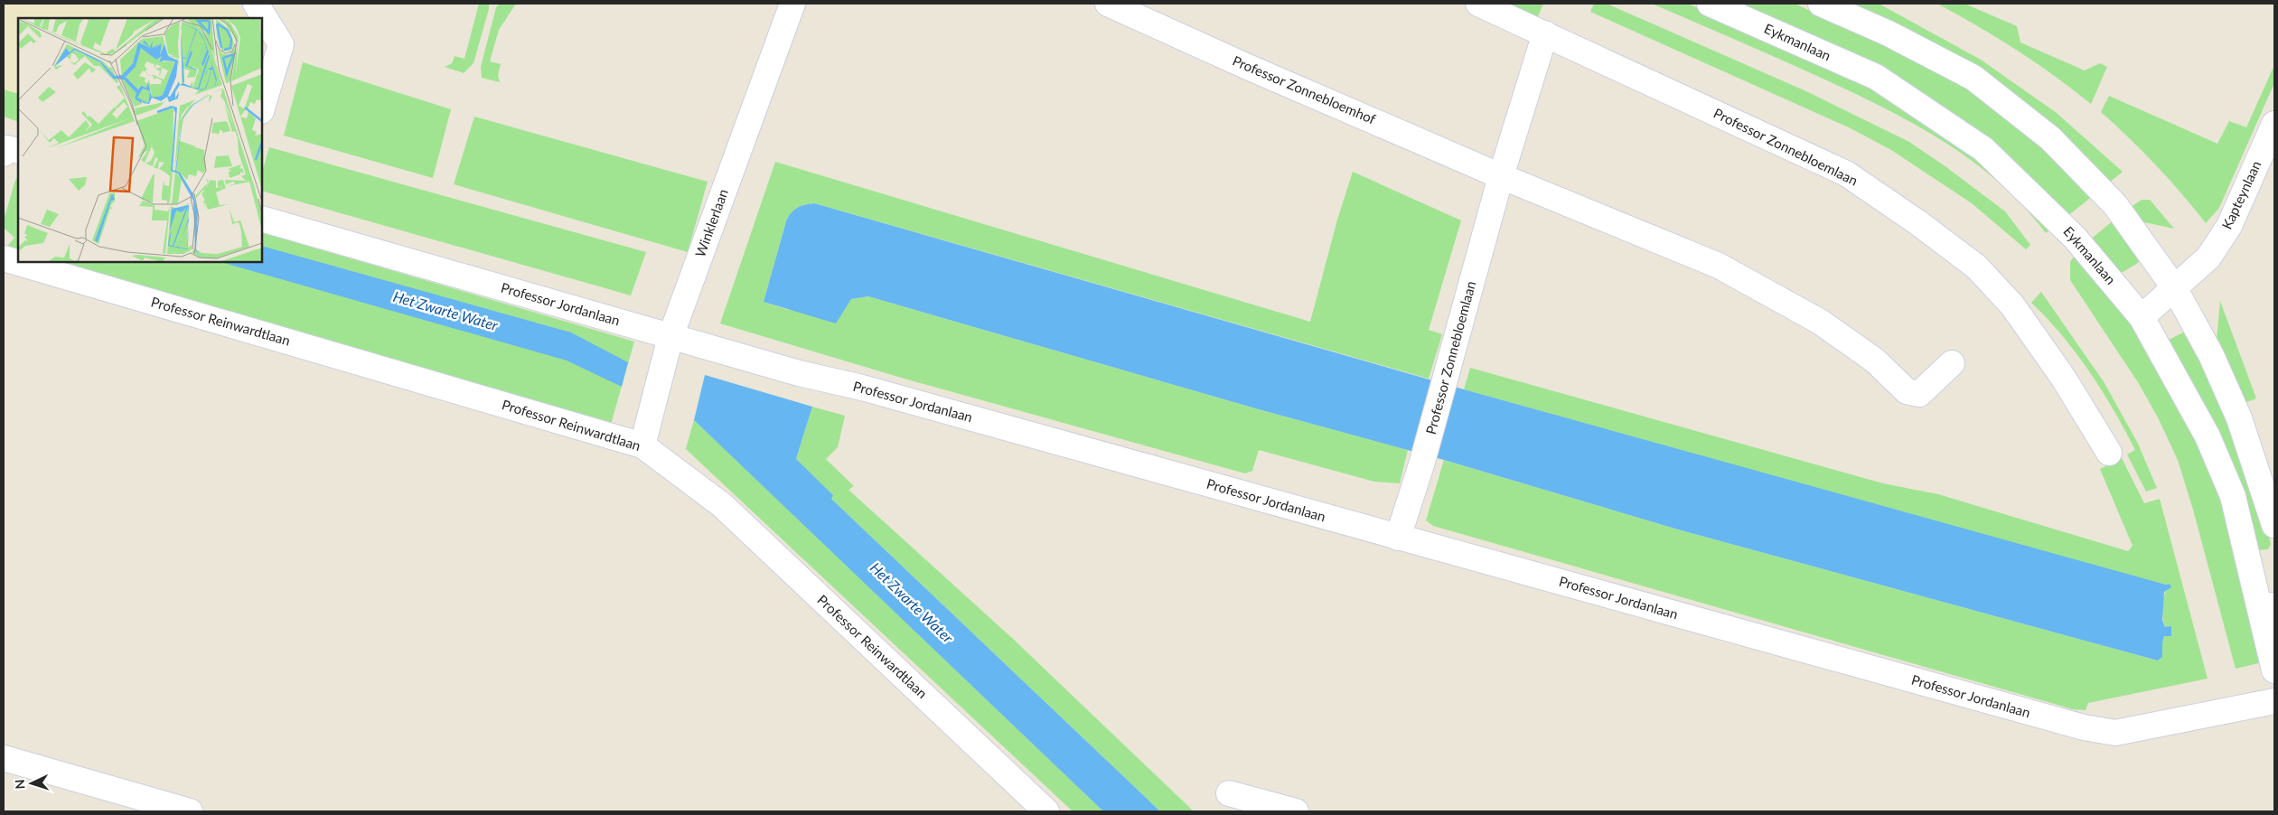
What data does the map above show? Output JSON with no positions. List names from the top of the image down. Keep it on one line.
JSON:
{"streets":{"street":["Eykmanlaan","Professor Zonnebloemhof","Professor Zonnebloemlaan","Kapteynlaan","Winklerlaan","Professor Jordanlaan","Professor Reinwardtlaan"]},"crossings":[["Eykmanlaan","Kapteynlaan"],["Professor Zonnebloemhof","Professor Zonnebloemlaan"],["Professor Zonnebloemlaan","Professor Jordanlaan"],["Winklerlaan","Professor Jordanlaan"],["Winklerlaan","Professor Reinwardtlaan"]],"water":["Het Zwarte Water"],"north":"left"}
